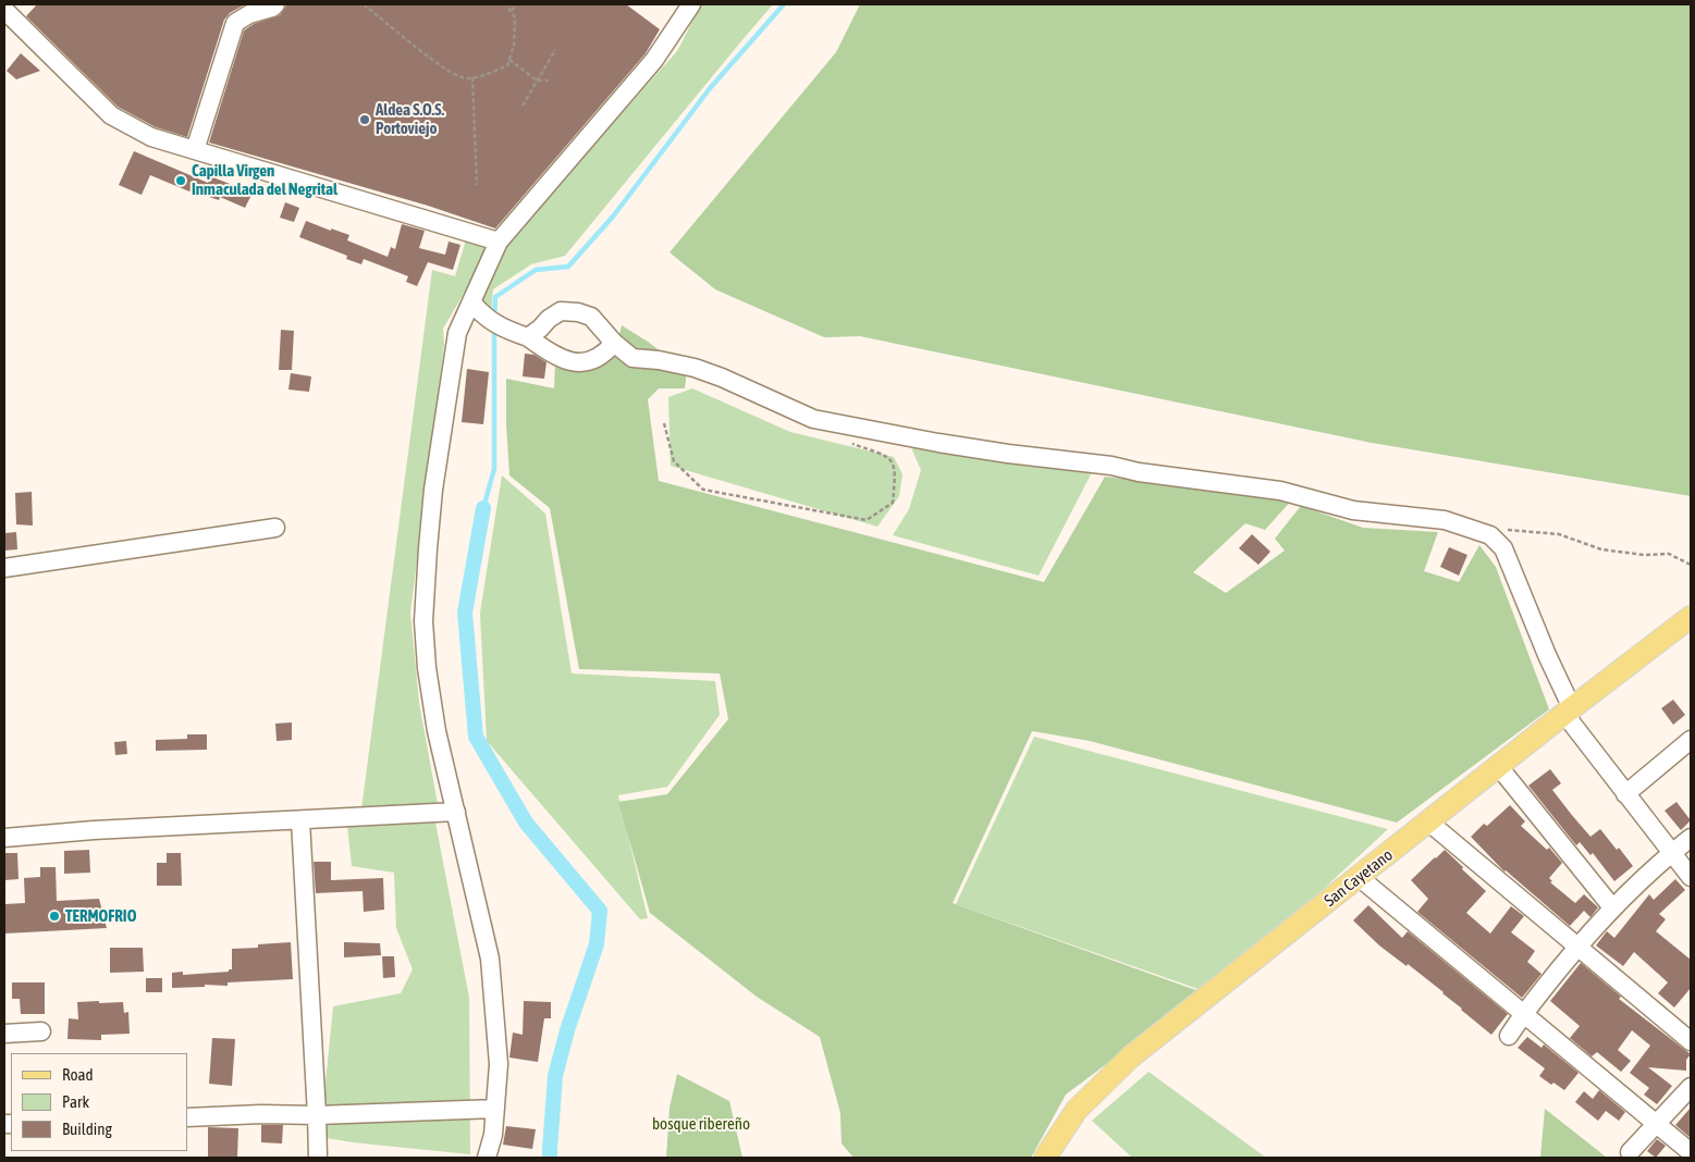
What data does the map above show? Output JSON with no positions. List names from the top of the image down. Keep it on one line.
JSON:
{"streets":{"main road":["San Cayetano"]},"parks":["bosque ribereño"],"places":["Aldea S.O.S. Portoviejo","Capilla Virgen Inmaculada del Negrital","TERMOFRIO"],"legend":["Road","Park","Building"]}
